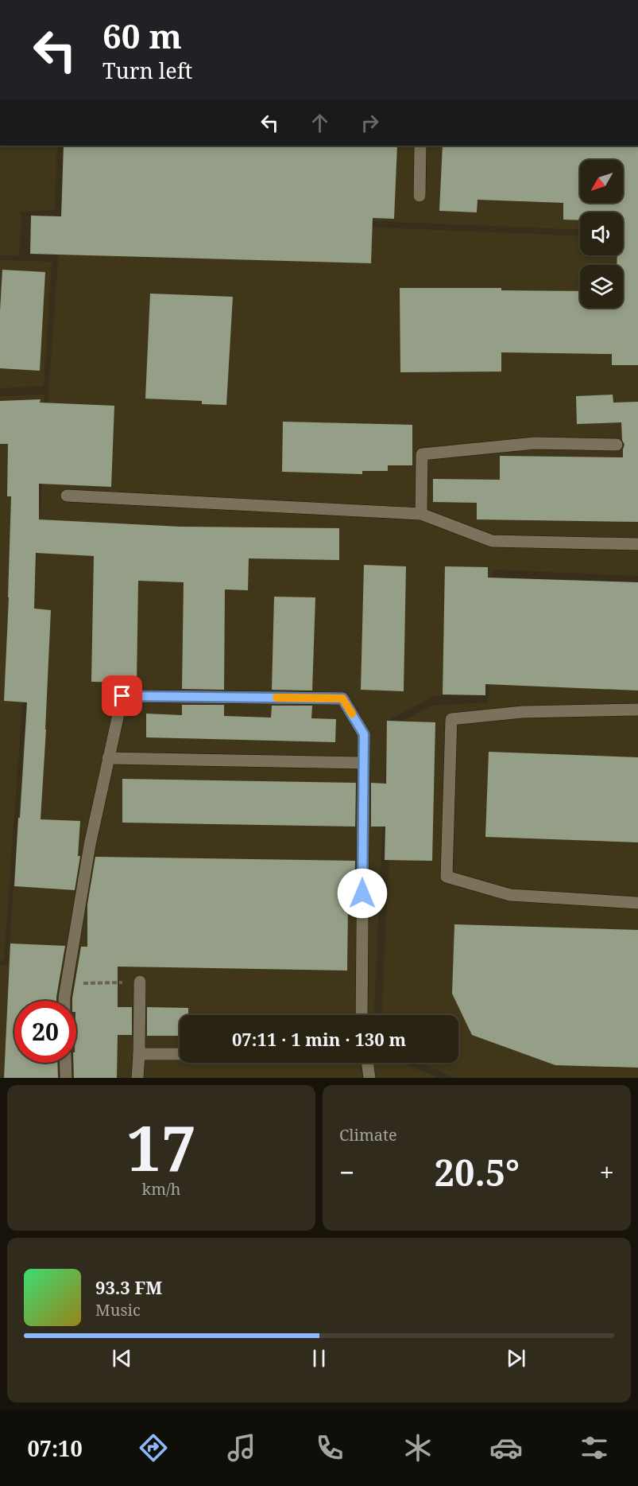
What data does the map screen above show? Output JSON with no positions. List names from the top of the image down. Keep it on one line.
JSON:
{"north":"bottom left","page":{"turn":["60 m","Turn left"],"limit":"20","trip":"07:11 · 1 min · 130 m","tile":[["17","km/h"],"Climate"],"heat":["−","20.5°","+"],"song":["93.3 FM","Music"],"tabs":"07:10"}}
